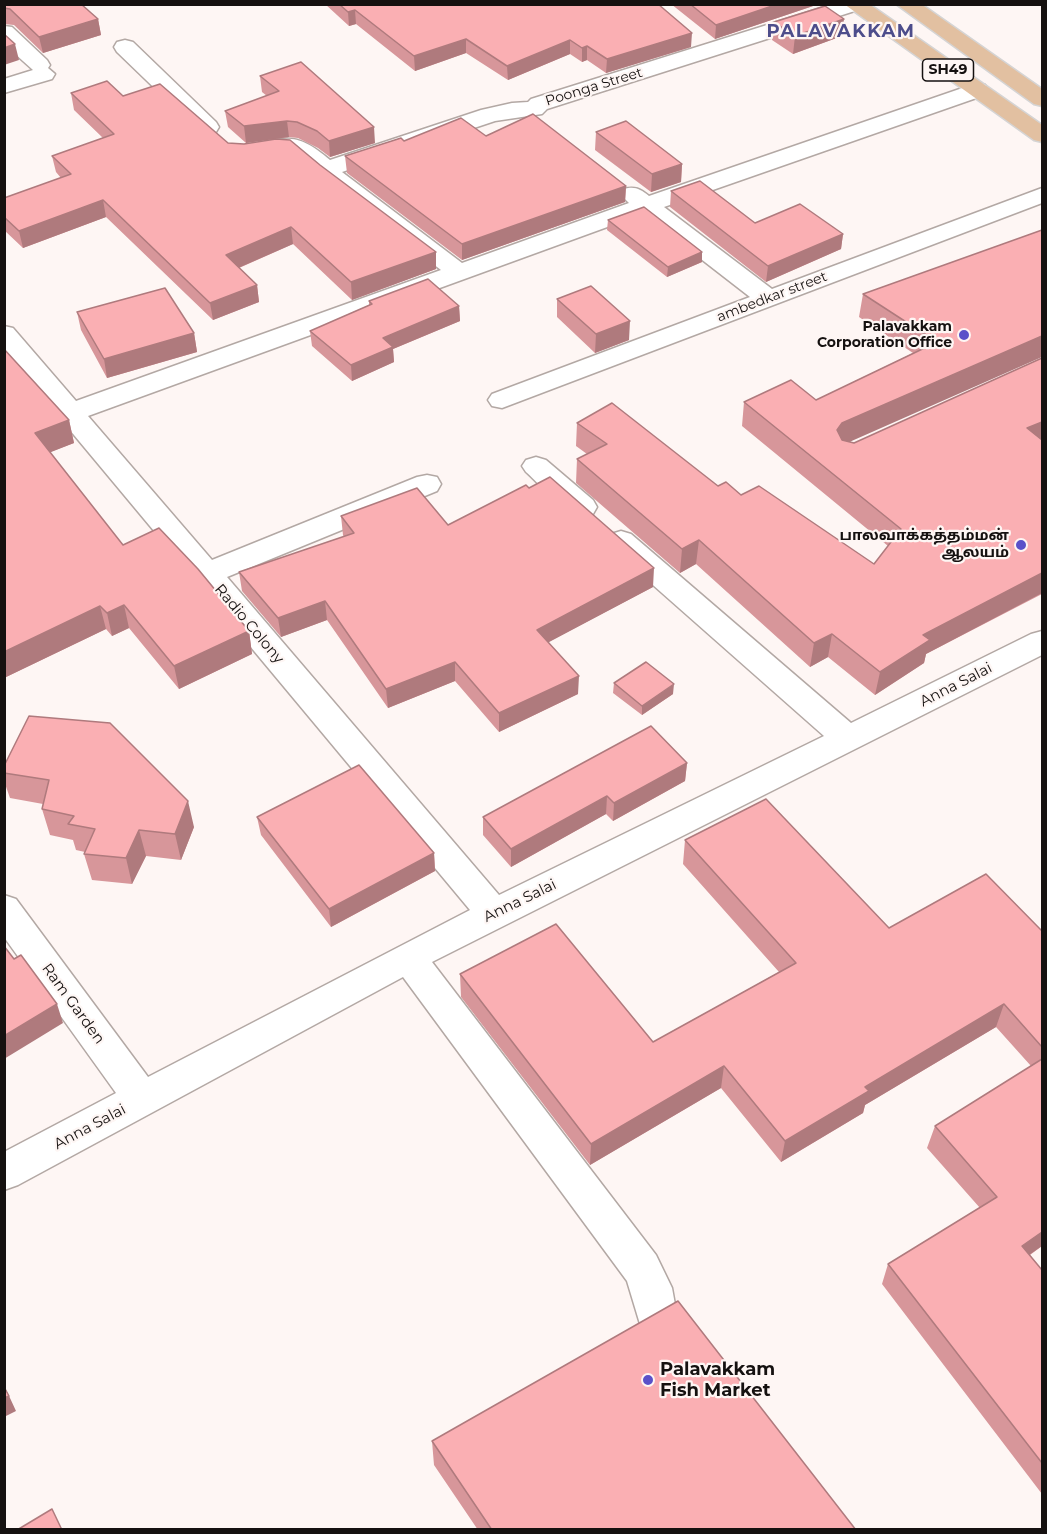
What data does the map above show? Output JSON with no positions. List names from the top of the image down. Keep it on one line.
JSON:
{"streets":{"main road":["SH49"],"street":["Poonga Street","ambedkar street","Radio Colony","Anna Salai","Ram Garden"]},"crossings":[["SH49","Poonga Street"],["Radio Colony","Anna Salai"],["Anna Salai","Ram Garden"]],"districts":["PALAVAKKAM"],"places":["Palavakkam Corporation Office","பாலவாக்கத்தம்மன் ஆலயம்","Palavakkam Fish Market"]}
